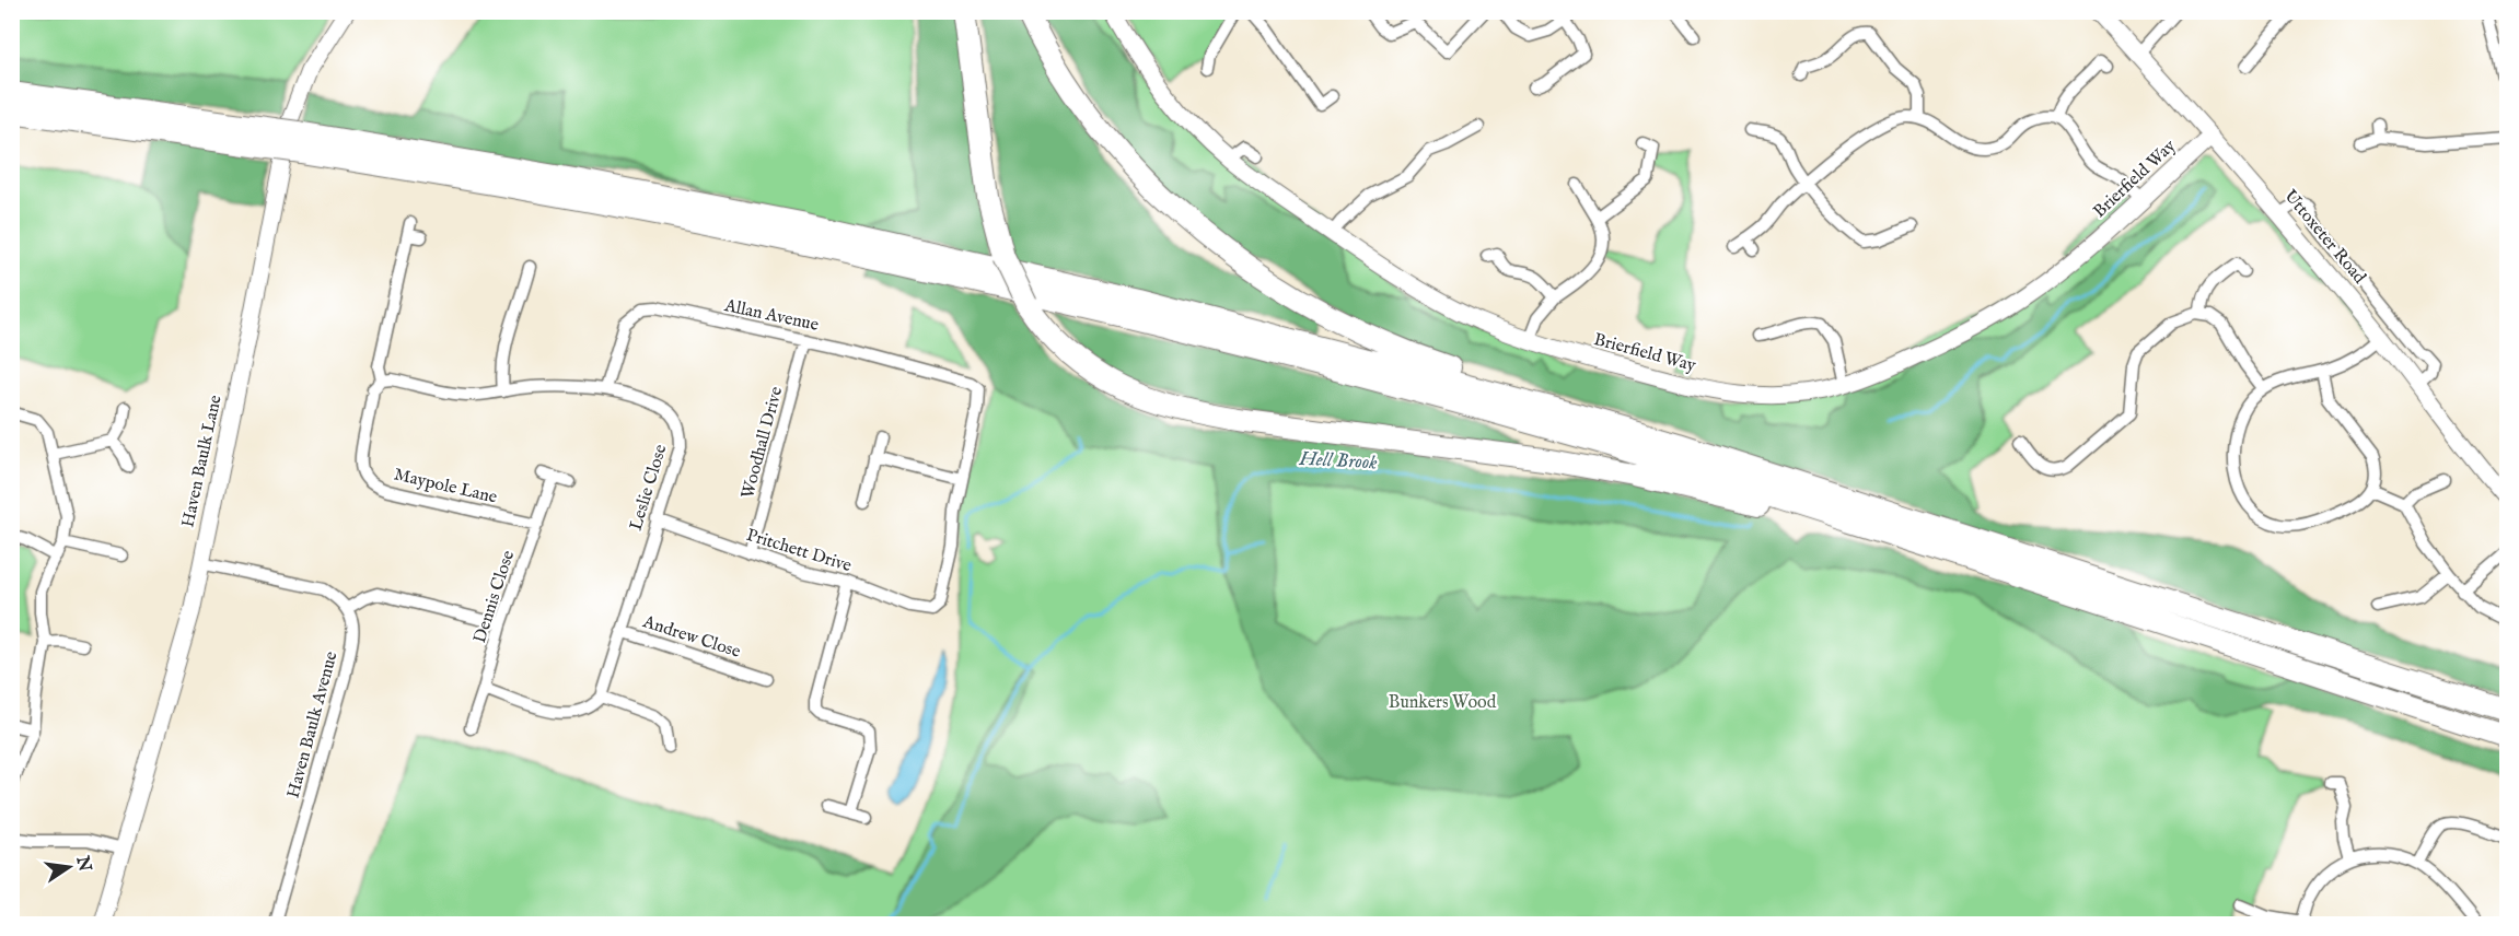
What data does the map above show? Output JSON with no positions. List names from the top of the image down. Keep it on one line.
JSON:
{"streets":{"street":["Brierfield Way","Uttoxeter Road","Allan Avenue","Woodhall Drive","Haven Baulk Lane","Maypole Lane","Leslie Close","Pritchett Drive","Dennis Close","Andrew Close","Haven Baulk Avenue"]},"crossings":[["Brierfield Way","Uttoxeter Road"],["Allan Avenue","Woodhall Drive"],["Allan Avenue","Leslie Close"],["Allan Avenue","Pritchett Drive"],["Woodhall Drive","Pritchett Drive"],["Maypole Lane","Leslie Close"],["Maypole Lane","Dennis Close"],["Leslie Close","Pritchett Drive"],["Leslie Close","Andrew Close"]],"water":["Hell Brook"],"parks":["Bunkers Wood"],"north":"right"}
